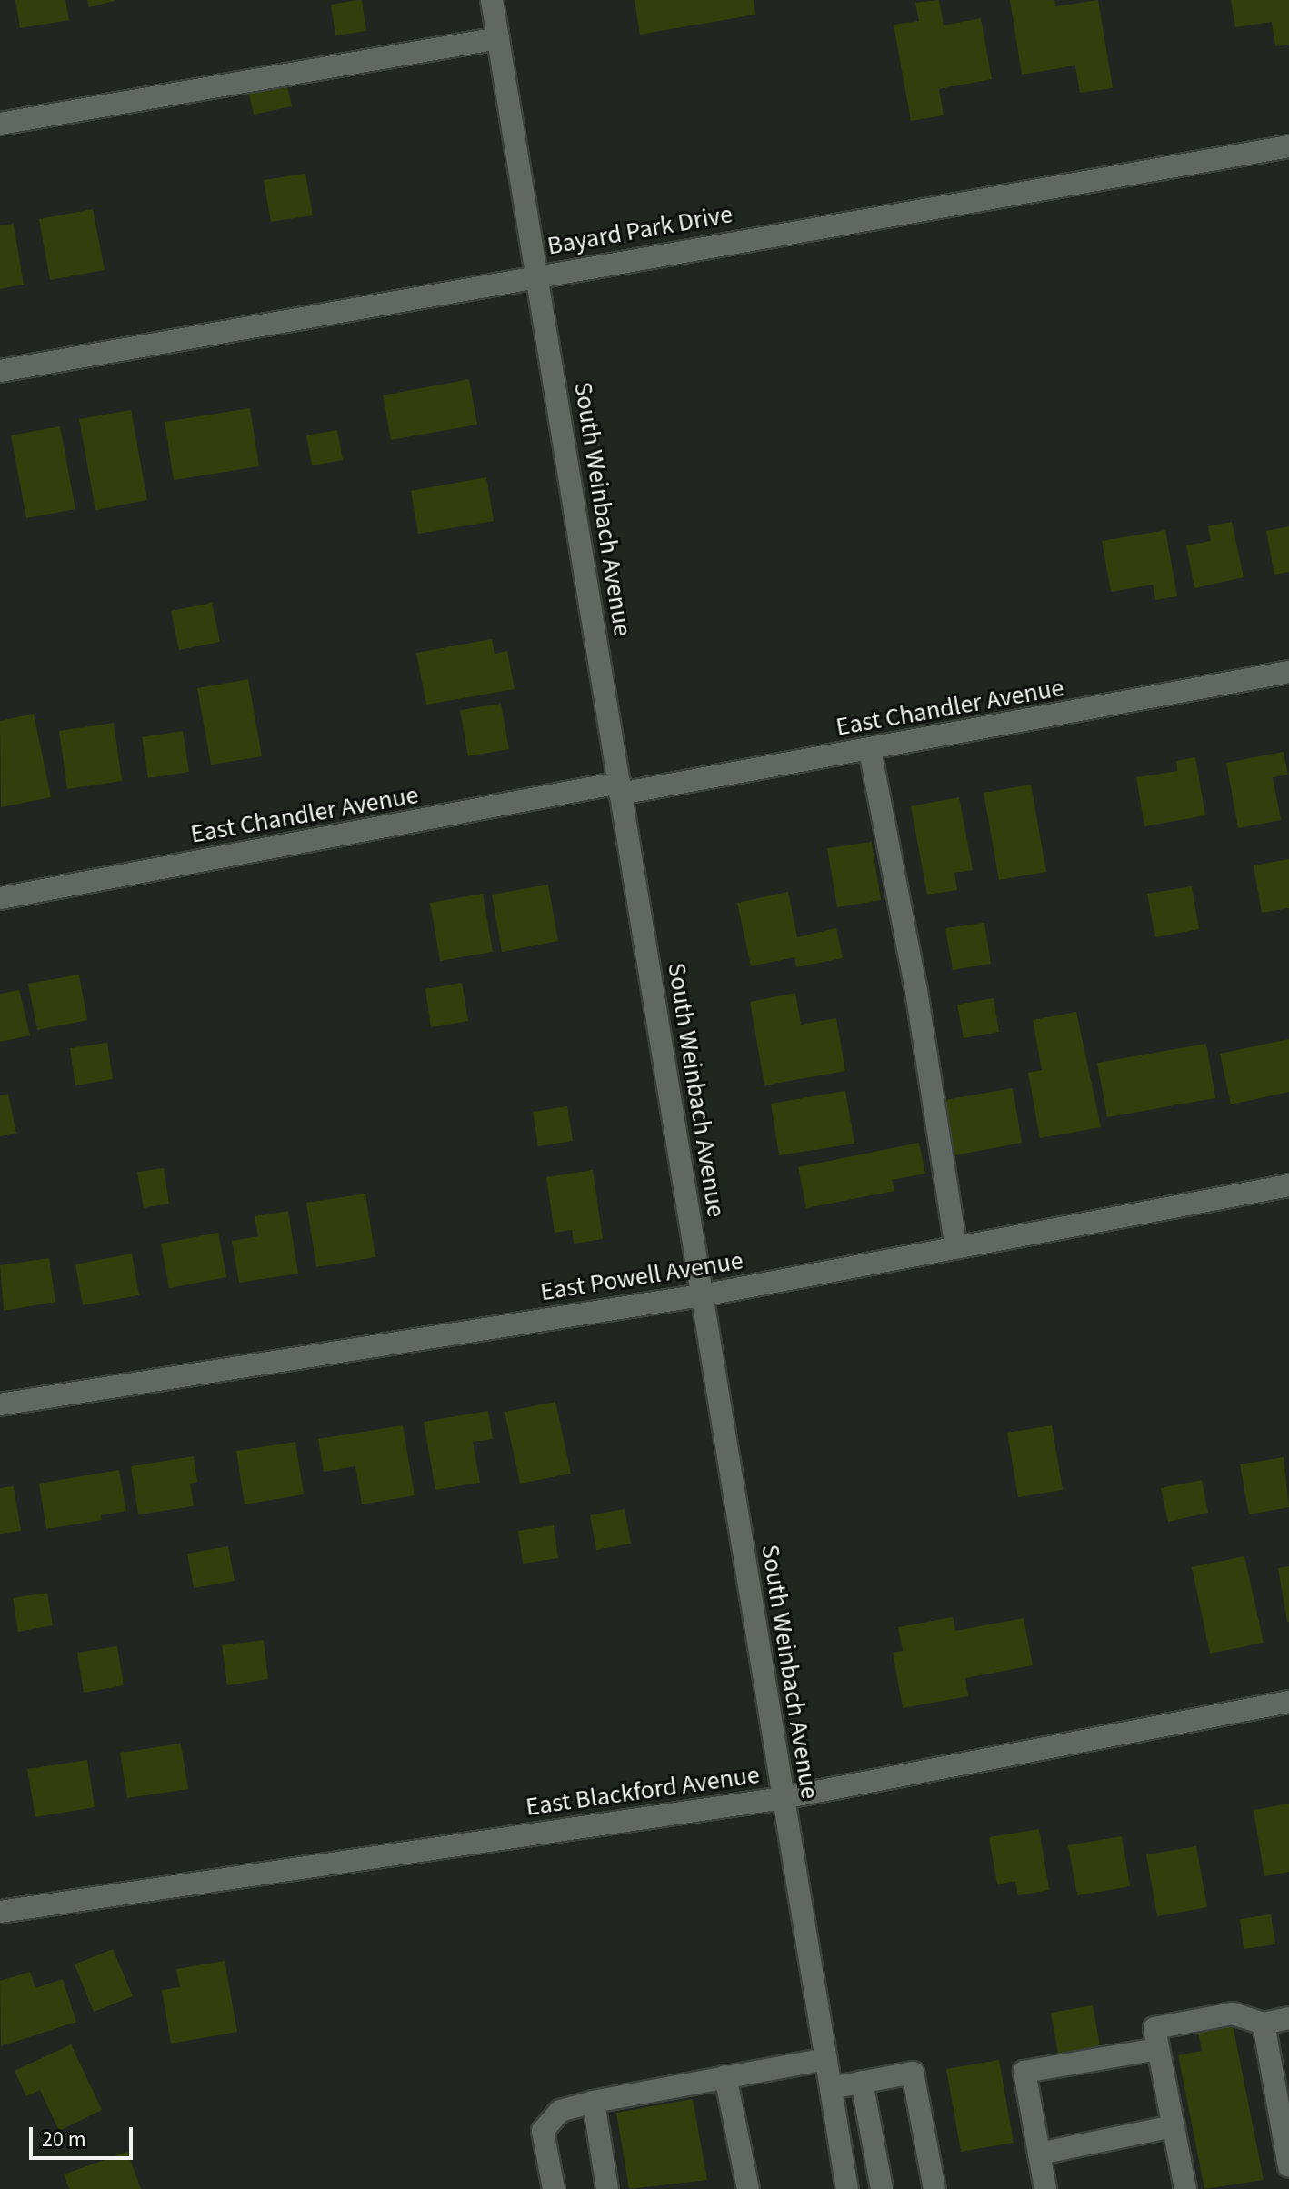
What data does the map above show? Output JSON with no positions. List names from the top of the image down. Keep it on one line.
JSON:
{"streets":{"street":["Bayard Park Drive","South Weinbach Avenue","East Chandler Avenue","East Powell Avenue","East Blackford Avenue"]},"crossings":[["Bayard Park Drive","South Weinbach Avenue"],["South Weinbach Avenue","East Chandler Avenue"],["South Weinbach Avenue","East Powell Avenue"],["South Weinbach Avenue","East Blackford Avenue"]],"scale_bar":"20 m"}
